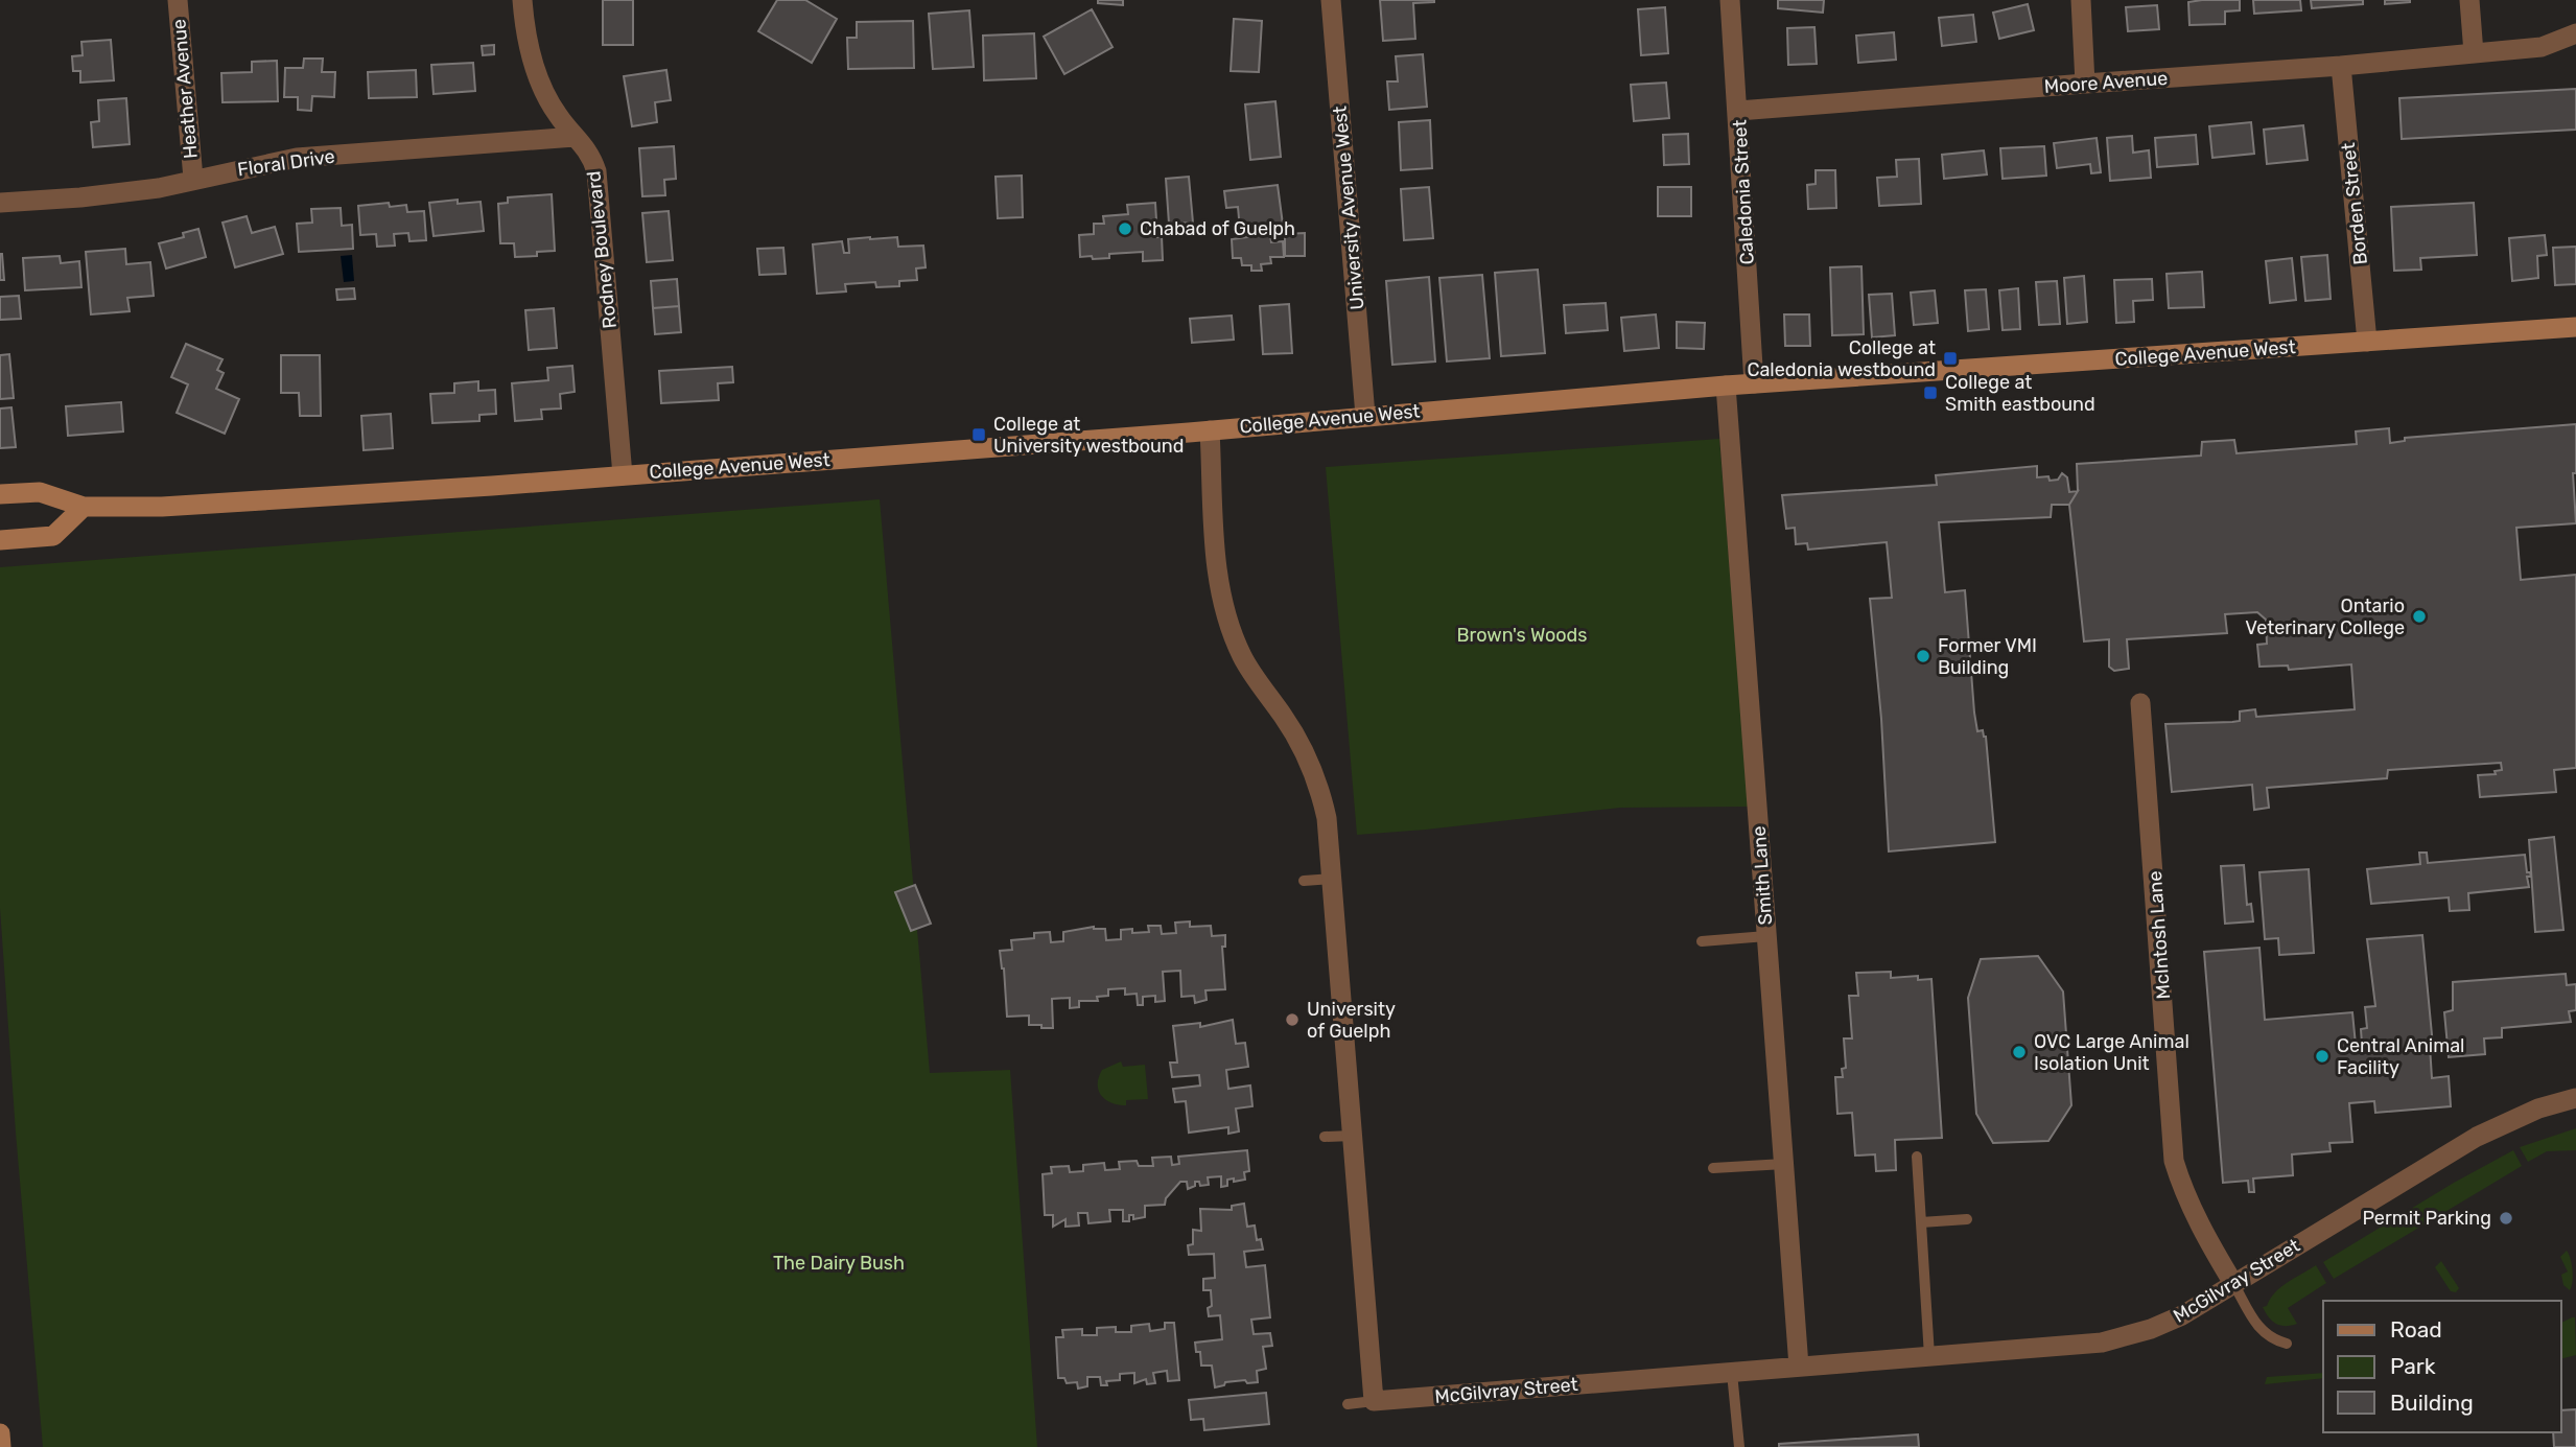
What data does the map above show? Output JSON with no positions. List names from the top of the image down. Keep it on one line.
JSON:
{"streets":{"main road":["College Avenue West"],"street":["Moore Avenue","Heather Avenue","Floral Drive","Caledonia Street","Borden Street","University Avenue West","Rodney Boulevard","Smith Lane","McIntosh Lane","McGilvray Street"]},"crossings":[["Moore Avenue","Caledonia Street"],["Moore Avenue","Borden Street"],["Heather Avenue","Floral Drive"],["Floral Drive","Rodney Boulevard"],["Caledonia Street","College Avenue West"],["Borden Street","College Avenue West"],["University Avenue West","College Avenue West"],["Rodney Boulevard","College Avenue West"],["College Avenue West","Smith Lane"],["Smith Lane","McGilvray Street"],["McIntosh Lane","McGilvray Street"]],"parks":["Brown's Woods","The Dairy Bush"],"places":{"other":["Chabad of Guelph","Ontario Veterinary College","Former VMI Building","University of Guelph","OVC Large Animal Isolation Unit","Central Animal Facility","Permit Parking"],"transit":["College at Caledonia westbound","College at Smith eastbound","College at University westbound"]},"legend":["Road","Park","Building"]}
